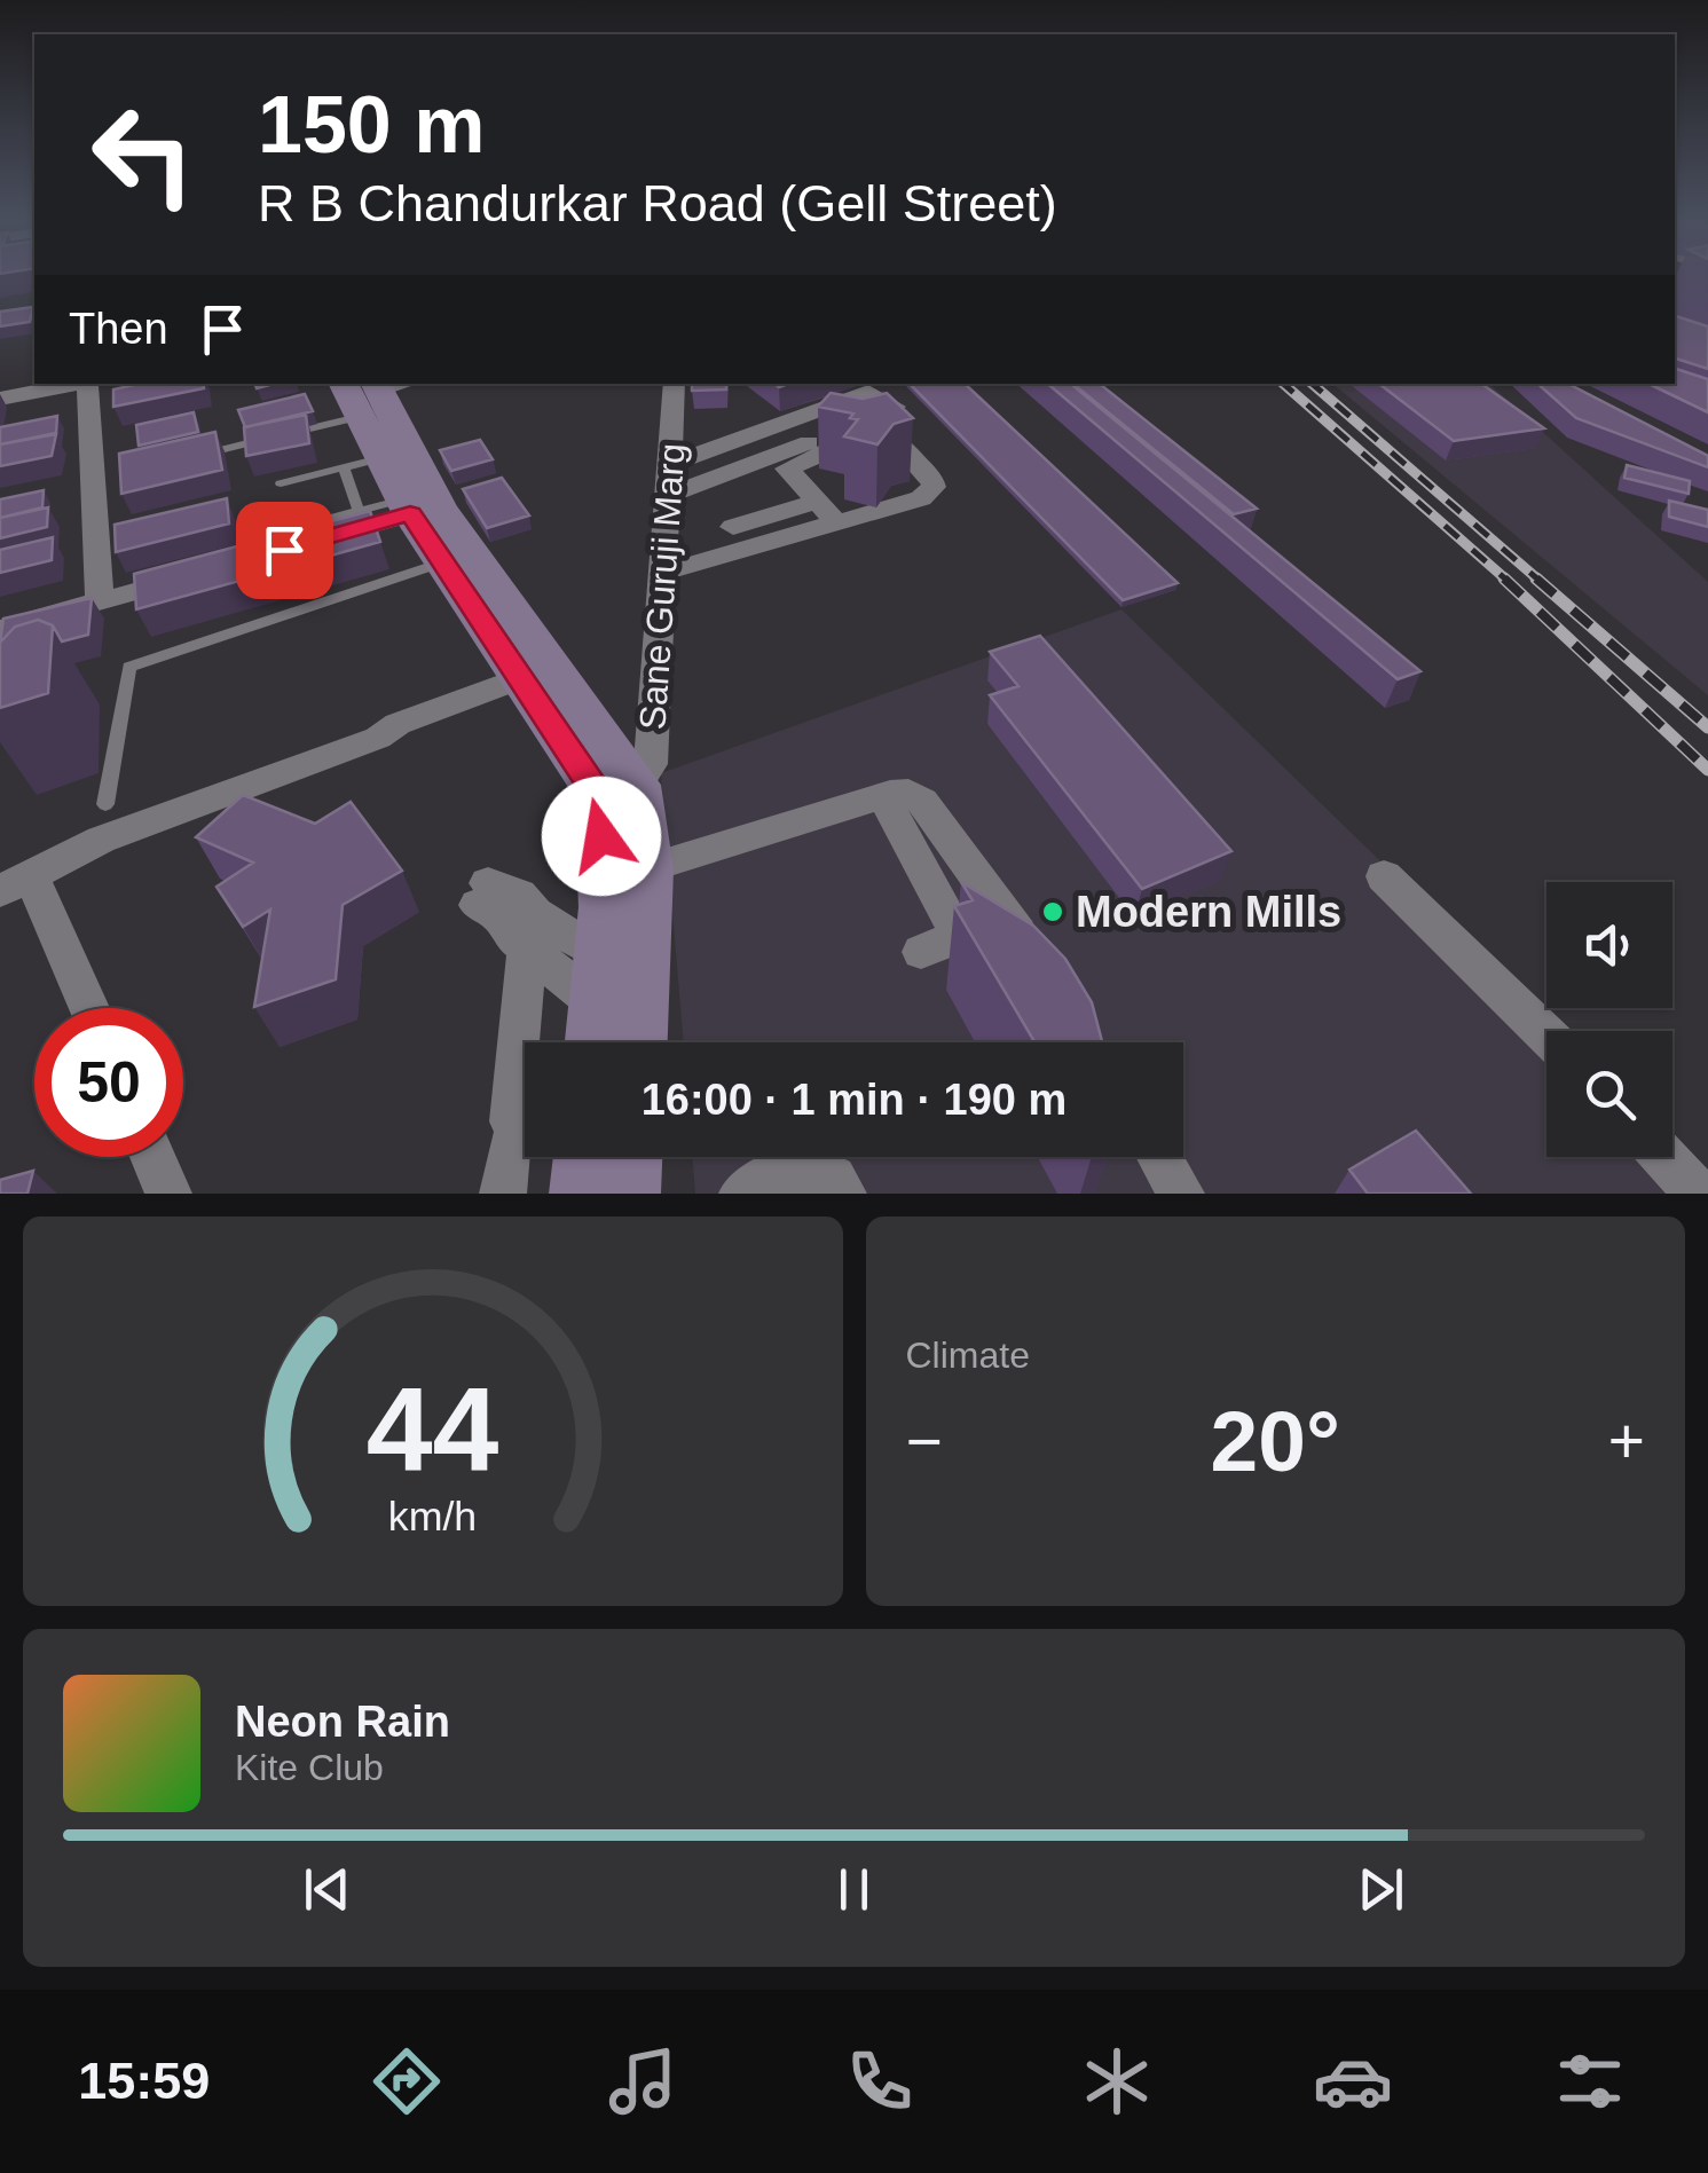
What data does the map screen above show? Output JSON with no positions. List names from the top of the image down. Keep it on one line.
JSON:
{"streets":{"main road":["Sane Guruji Marg"]},"places":["Modern Mills"],"page":{"turn":["150 m","R B Chandurkar Road (Gell Street)"],"then":"Then","limit":"50","trip":"16:00 · 1 min · 190 m","tile":"Climate","heat":["−","20°","+"],"song":["Neon Rain","Kite Club"],"tabs":"15:59","gauge":["44","km/h"]}}
